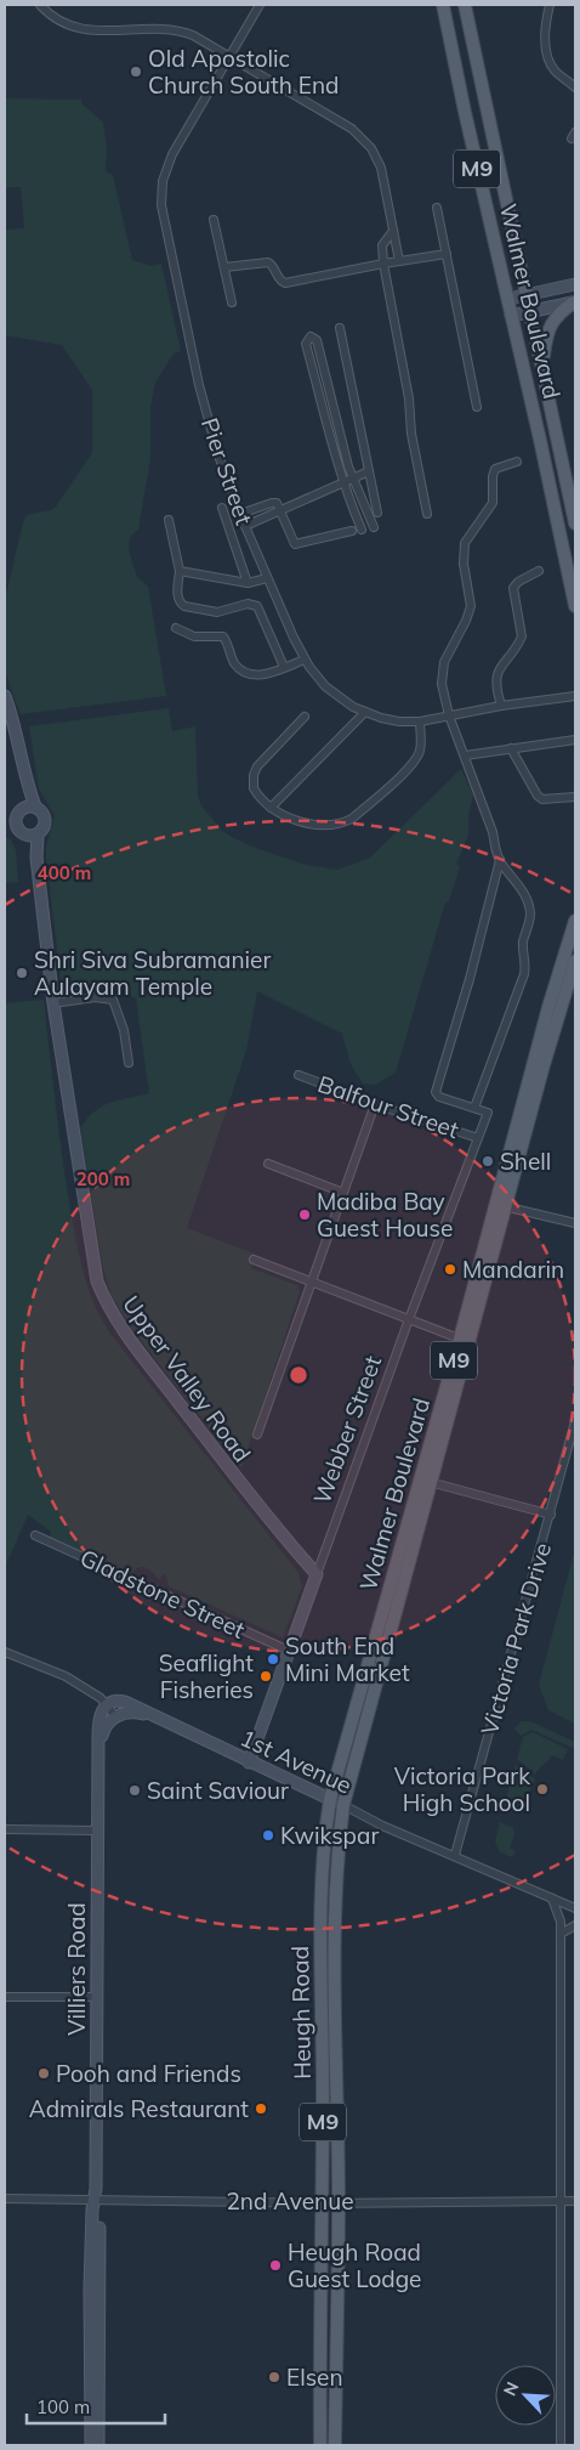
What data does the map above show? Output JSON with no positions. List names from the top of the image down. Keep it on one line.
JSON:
{"streets":{"main road":["M9","Walmer Boulevard","Heugh Road"],"street":["Pier Street","Balfour Street","Upper Valley Road","Webber Street","Gladstone Street","Victoria Park Drive","1st Avenue","Villiers Road","2nd Avenue"]},"crossings":[["Walmer Boulevard","1st Avenue"],["Walmer Boulevard","Heugh Road"],["Balfour Street","Webber Street"],["Upper Valley Road","Webber Street"],["Webber Street","Gladstone Street"],["Webber Street","1st Avenue"],["Victoria Park Drive","1st Avenue"],["1st Avenue","Villiers Road"],["1st Avenue","Heugh Road"],["Villiers Road","2nd Avenue"],["Heugh Road","2nd Avenue"]],"places":["Old Apostolic Church South End","Shri Siva Subramanier Aulayam Temple","Shell","Madiba Bay Guest House","Mandarin","South End Mini Market","Seaflight Fisheries","Victoria Park High School","Saint Saviour","Kwikspar","Pooh and Friends","Admirals Restaurant","Heugh Road Guest Lodge","Elsen"],"scale_bar":"100 m","north":"top left","rings":["400 m","200 m"]}
